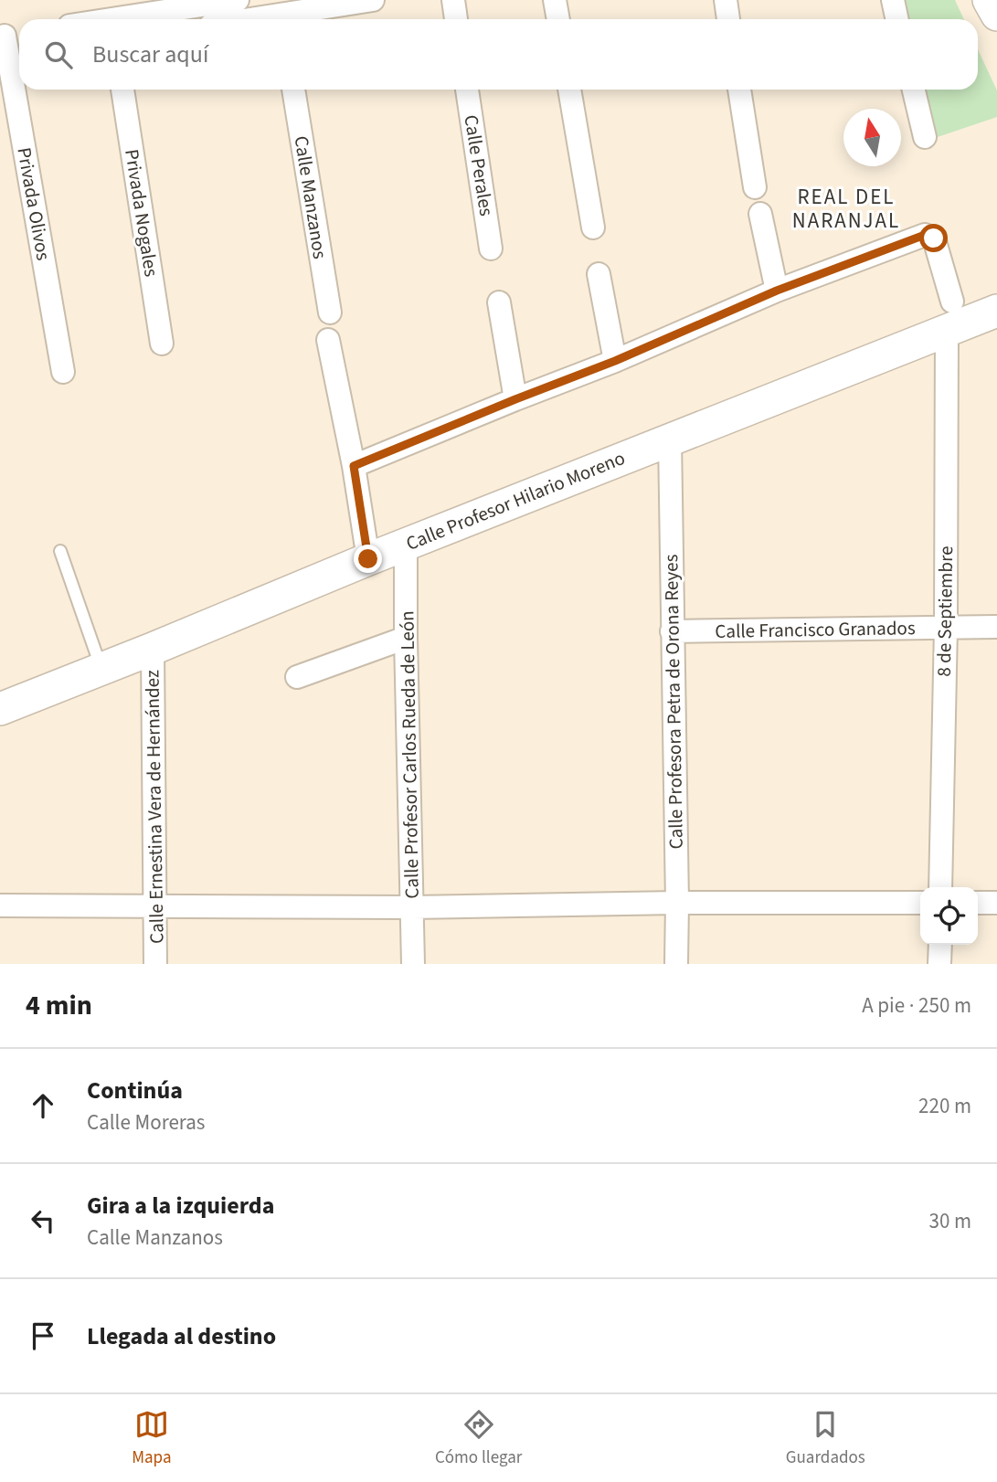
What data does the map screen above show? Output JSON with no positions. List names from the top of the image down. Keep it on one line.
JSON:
{"streets":{"street":["Calle Perales","Calle Manzanos","Privada Olivos","Privada Nogales","Calle Profesor Hilario Moreno","8 de Septiembre","Calle Francisco Granados","Calle Profesora Petra de Orona Reyes","Calle Profesor Carlos Rueda de León","Calle Ernestina Vera de Hernández"]},"crossings":[["Calle Profesor Hilario Moreno","8 de Septiembre"],["Calle Profesor Hilario Moreno","Calle Profesora Petra de Orona Reyes"],["Calle Profesor Hilario Moreno","Calle Profesor Carlos Rueda de León"],["Calle Profesor Hilario Moreno","Calle Ernestina Vera de Hernández"],["8 de Septiembre","Calle Francisco Granados"],["Calle Francisco Granados","Calle Profesora Petra de Orona Reyes"]],"districts":["REAL DEL NARANJAL"],"north":"top","page":{"search":"Buscar aquí","heading":["4 min","A pie · 250 m"],"list":[["Continúa","Calle Moreras","220 m"],["Gira a la izquierda","Calle Manzanos","30 m"],"Llegada al destino"],"nav":["Mapa","Cómo llegar","Guardados"]}}
